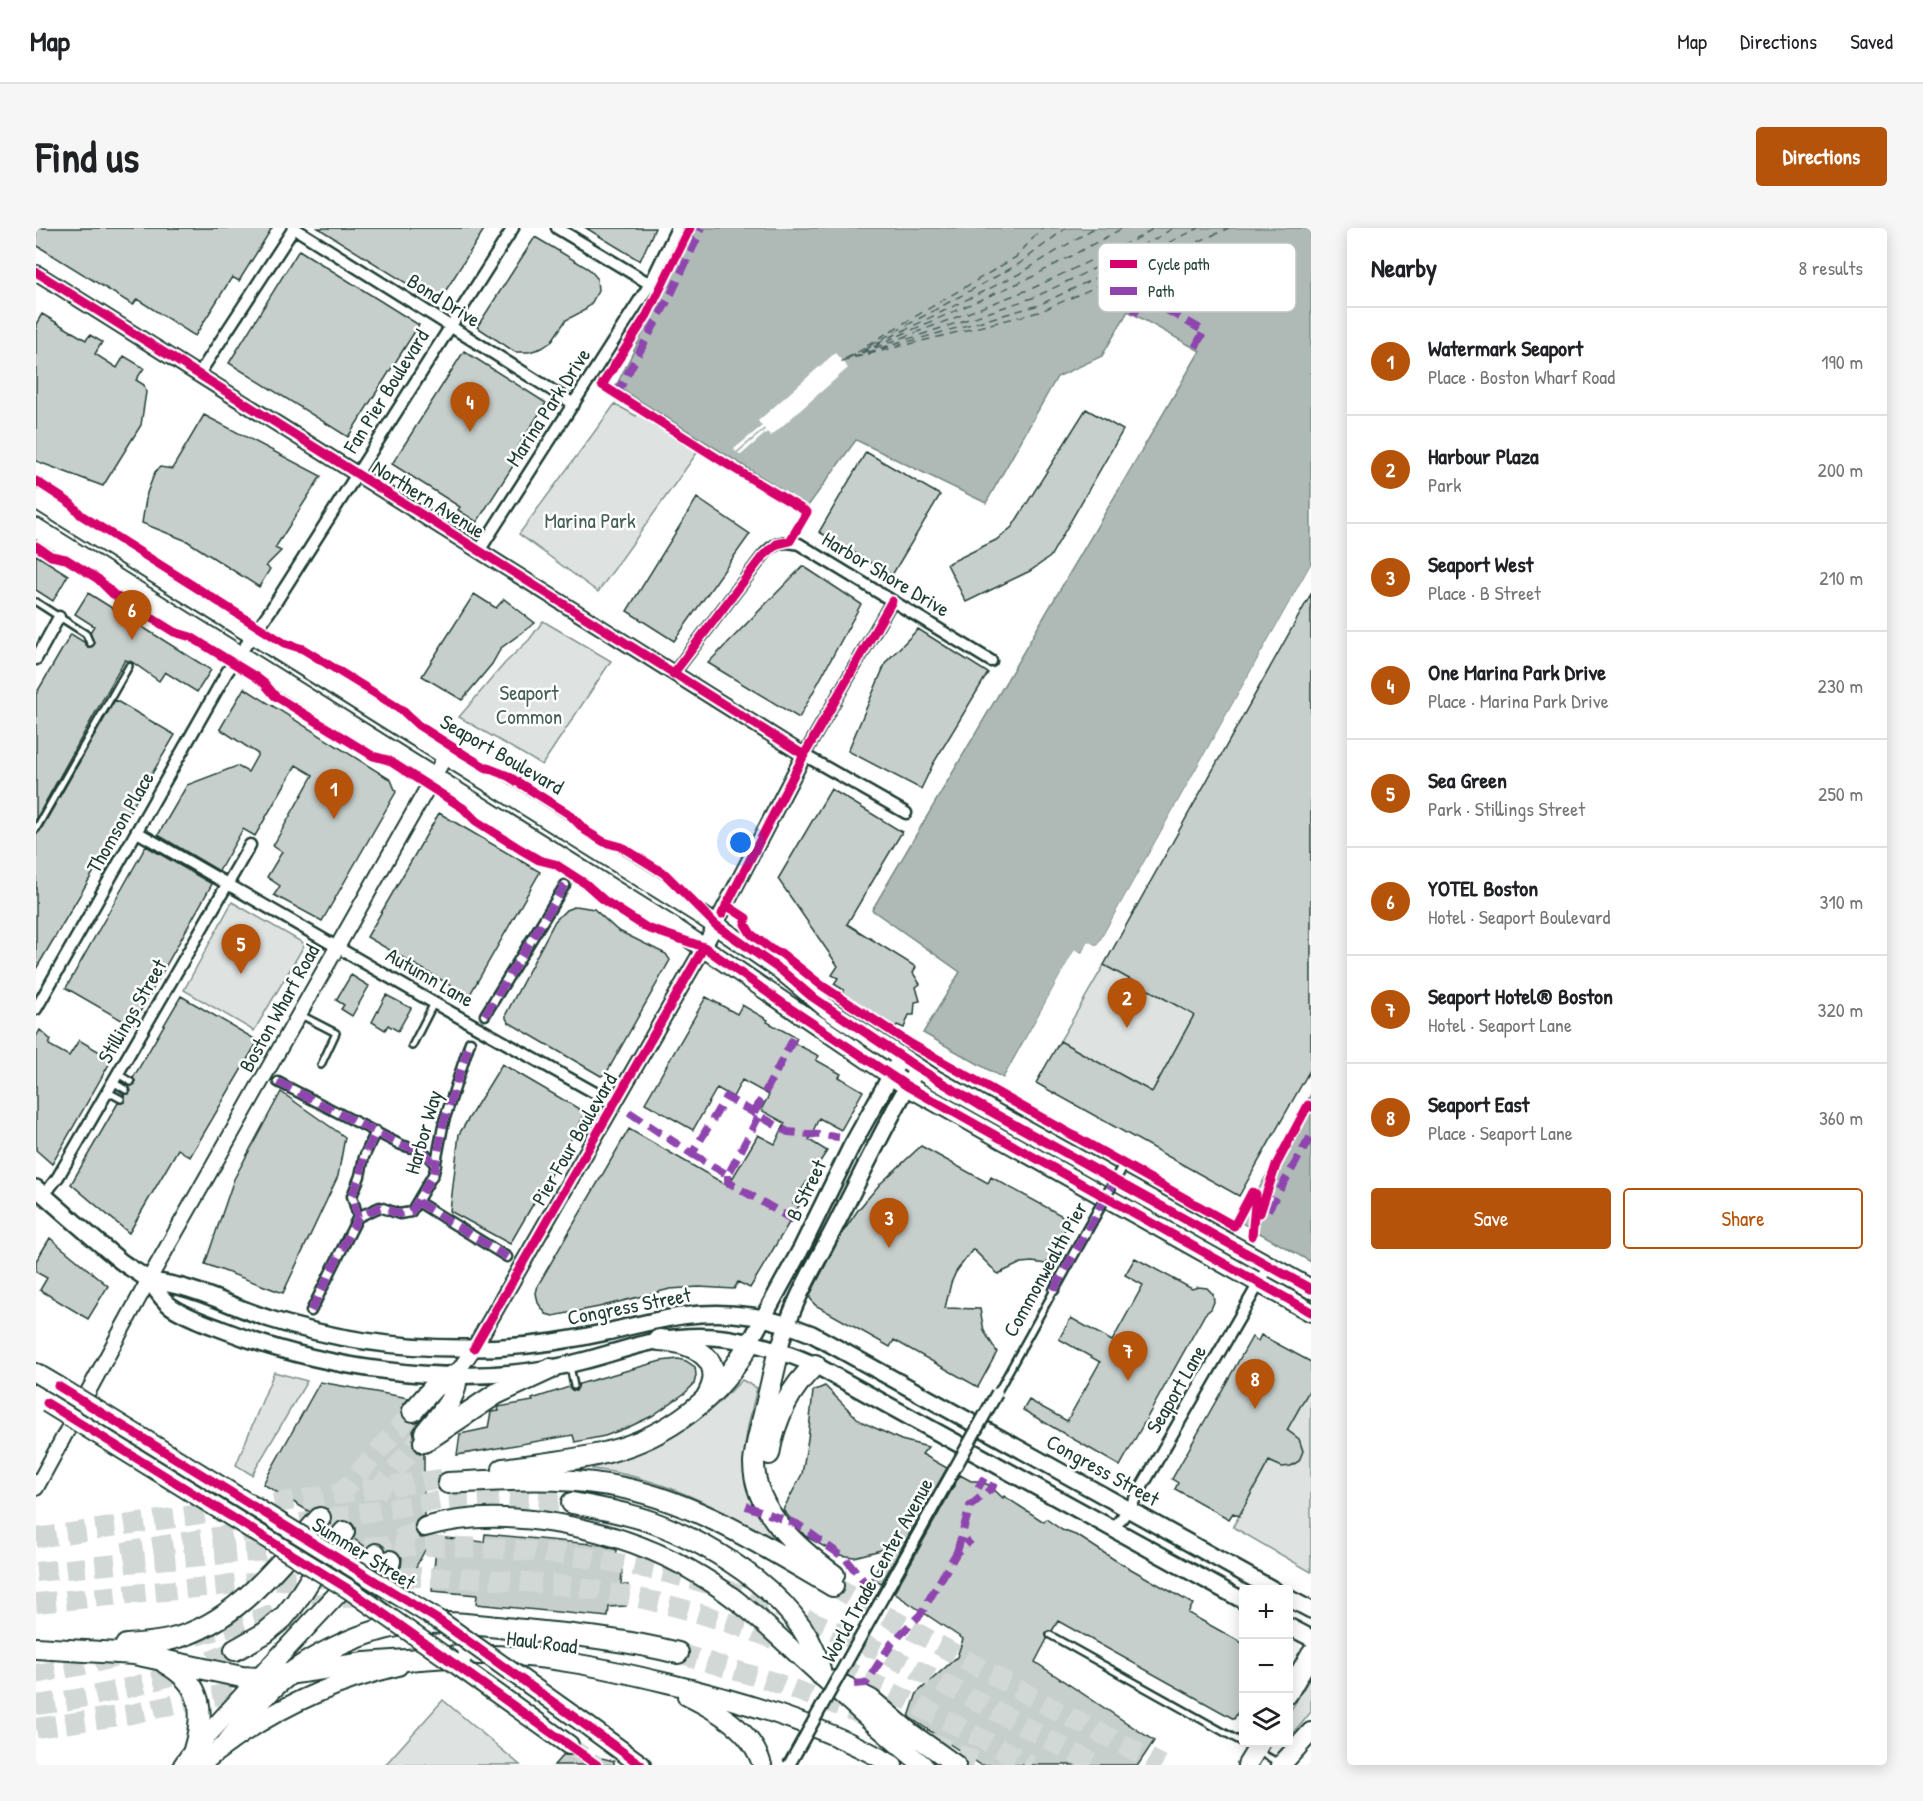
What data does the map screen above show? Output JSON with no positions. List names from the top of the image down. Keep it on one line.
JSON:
{"streets":{"main road":["Seaport Boulevard","B Street","Congress Street","Summer Street","Haul Road"],"street":["Bond Drive","Fan Pier Boulevard","Marina Park Drive","Northern Avenue","Harbor Shore Drive","Thomson Place","Autumn Lane","Boston Wharf Road","Stillings Street","Harbor Way","Pier Four Boulevard","Commonwealth Pier","Seaport Lane","World Trade Center Avenue"]},"crossings":[["Bond Drive","Fan Pier Boulevard"],["Bond Drive","Marina Park Drive"],["Fan Pier Boulevard","Northern Avenue"],["Fan Pier Boulevard","Seaport Boulevard"],["Fan Pier Boulevard","Thomson Place"],["Marina Park Drive","Northern Avenue"],["Northern Avenue","Harbor Shore Drive"],["Northern Avenue","Pier Four Boulevard"],["Harbor Shore Drive","Pier Four Boulevard"],["Seaport Boulevard","Boston Wharf Road"],["Seaport Boulevard","Pier Four Boulevard"],["Seaport Boulevard","B Street"],["Seaport Boulevard","Seaport Lane"],["Thomson Place","Autumn Lane"],["Autumn Lane","Boston Wharf Road"],["Autumn Lane","Stillings Street"],["Autumn Lane","Pier Four Boulevard"],["Boston Wharf Road","Congress Street"],["Stillings Street","Congress Street"],["Pier Four Boulevard","Congress Street"],["B Street","Congress Street"],["Commonwealth Pier","World Trade Center Avenue"],["Congress Street","Seaport Lane"]],"parks":["Marina Park","Seaport Common"],"legend":["Cycle path","Path"],"page":{"header":"Map","nav":["Map","Directions","Saved"],"buttons":["Directions",["Save","Share"]],"title":"Find us","heading":["Nearby","8 results"],"list":[{"mark":"1","name":"Watermark Seaport","note":"Place · Boston Wharf Road","value":"190 m"},{"mark":"2","name":"Harbour Plaza","note":"Park","value":"200 m"},{"mark":"3","name":"Seaport West","note":"Place · B Street","value":"210 m"},{"mark":"4","name":"One Marina Park Drive","note":"Place · Marina Park Drive","value":"230 m"},{"mark":"5","name":"Sea Green","note":"Park · Stillings Street","value":"250 m"},{"mark":"6","name":"YOTEL Boston","note":"Hotel · Seaport Boulevard","value":"310 m"},{"mark":"7","name":"Seaport Hotel® Boston","note":"Hotel · Seaport Lane","value":"320 m"},{"mark":"8","name":"Seaport East","note":"Place · Seaport Lane","value":"360 m"}],"pins":["4","6","1","5","2","3","7","8"],"map_buttons":["+","−"]}}
